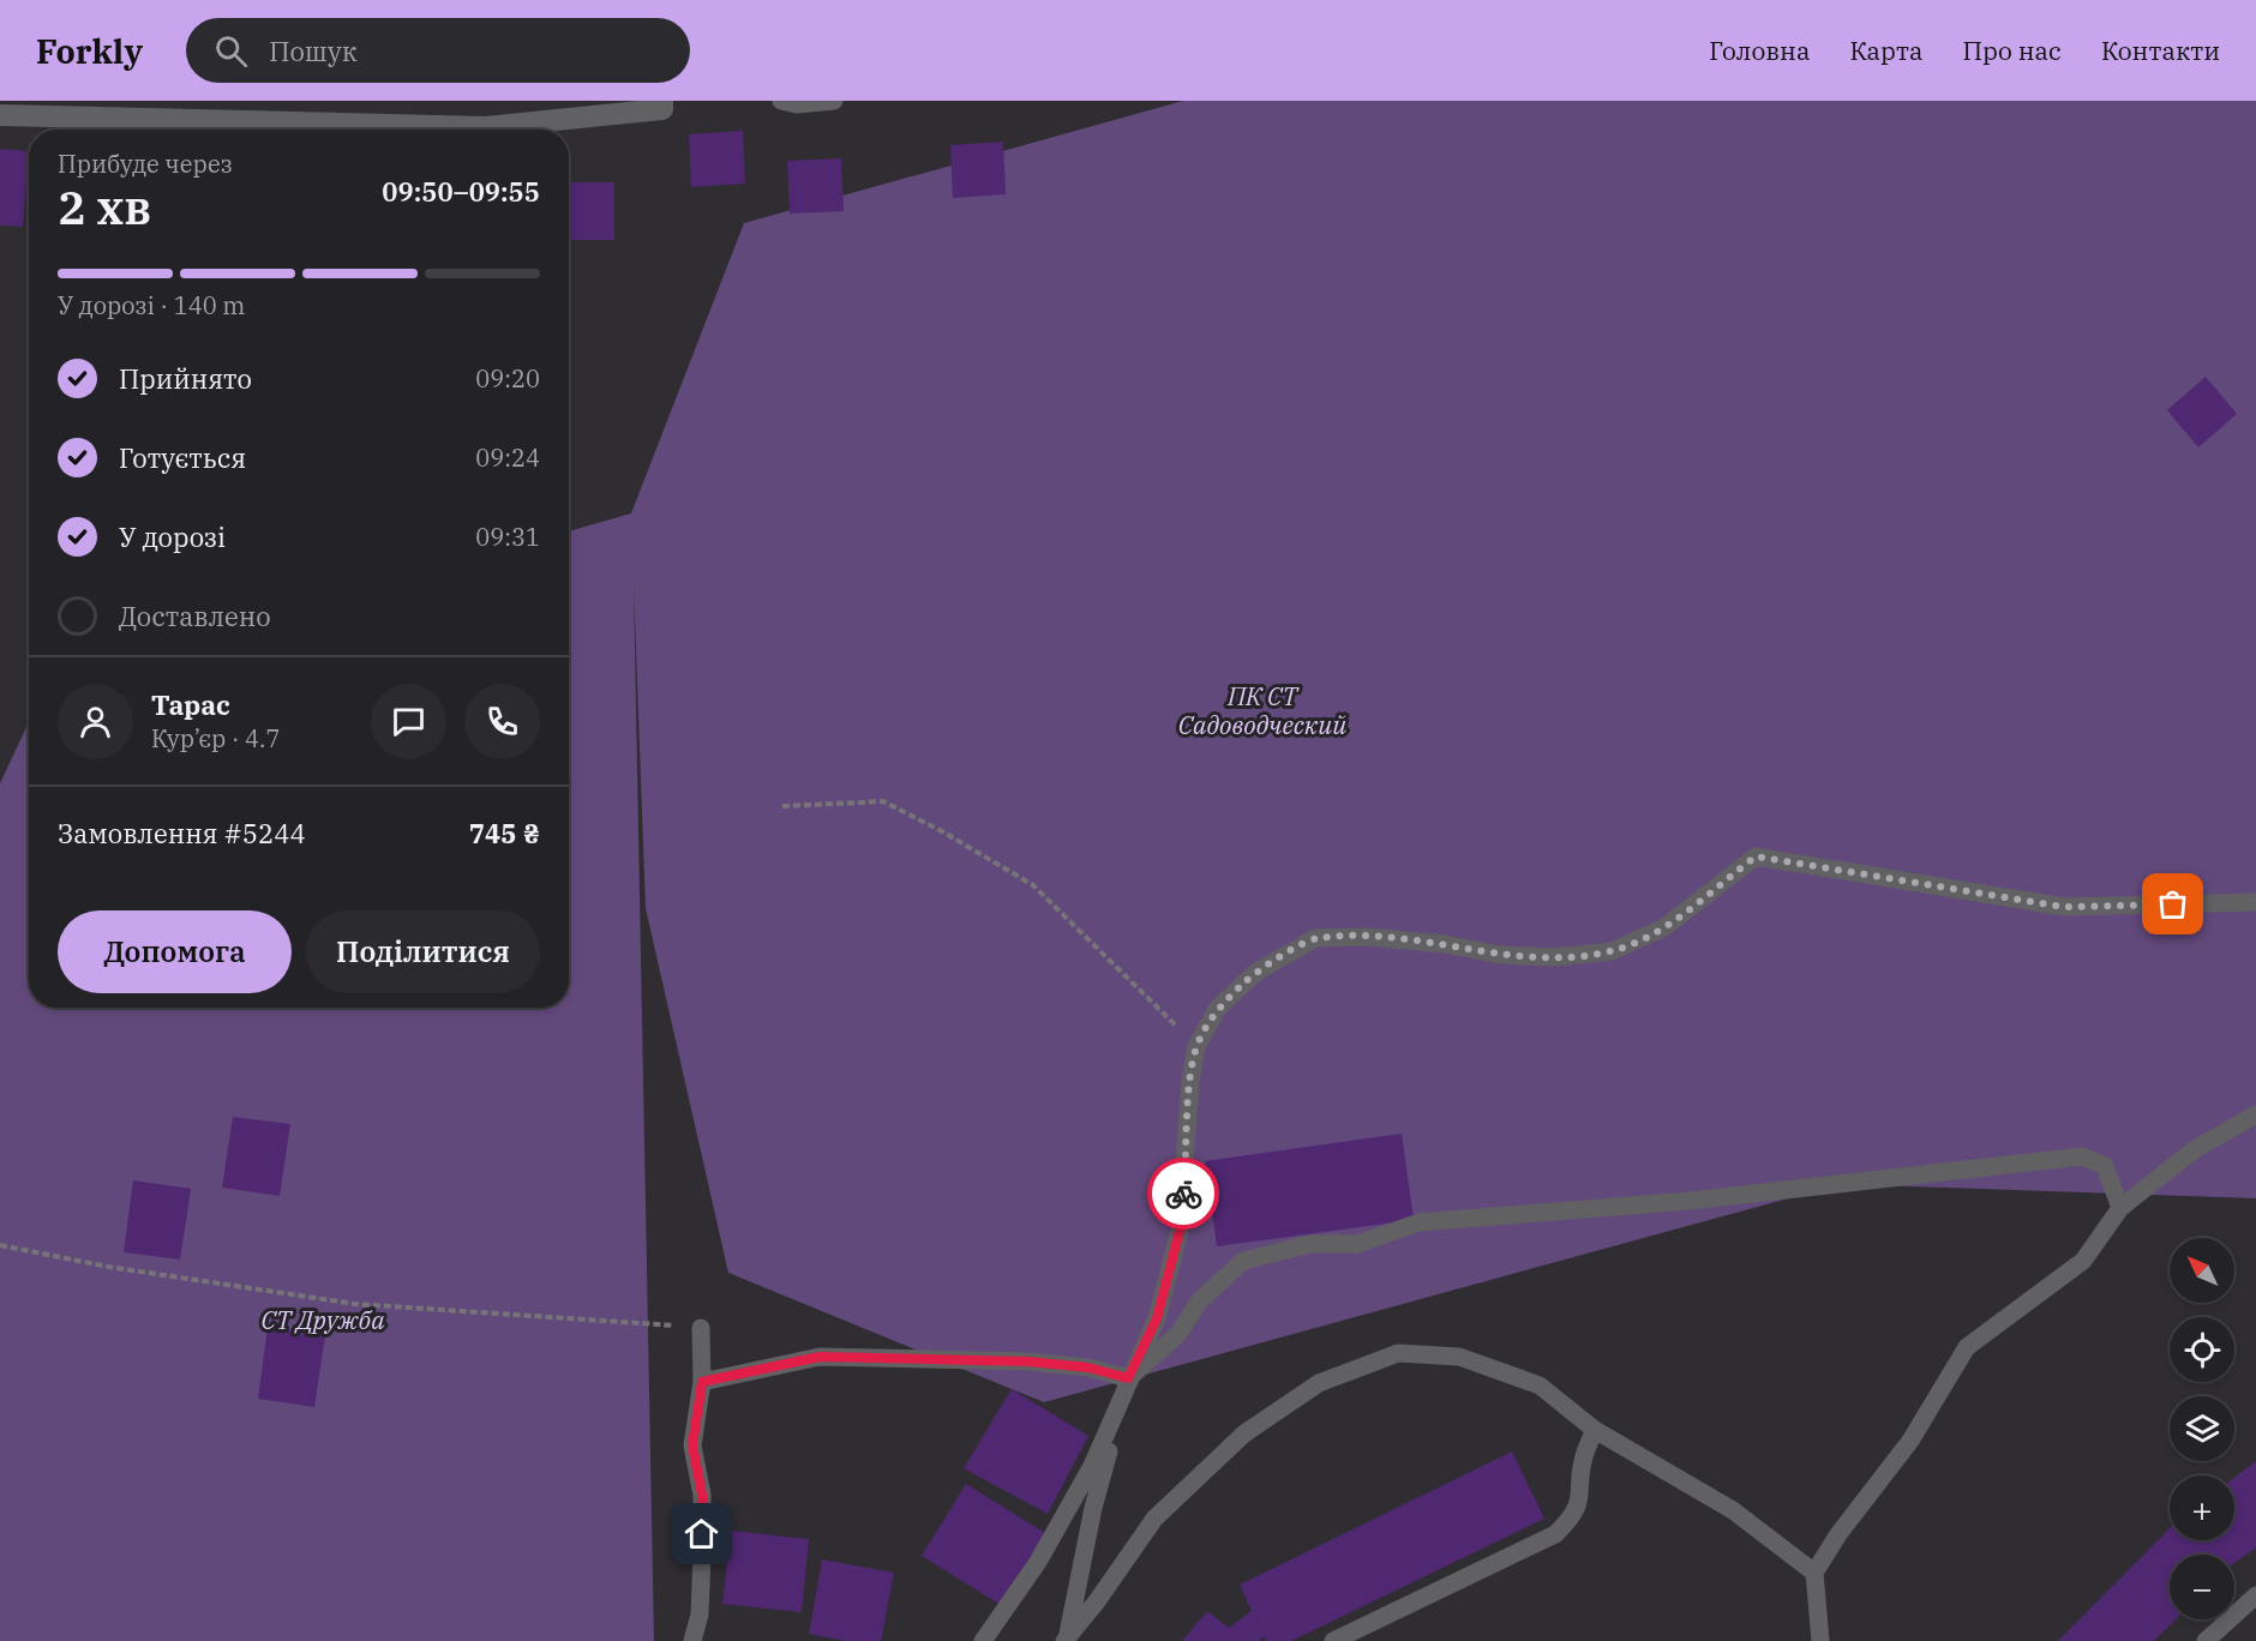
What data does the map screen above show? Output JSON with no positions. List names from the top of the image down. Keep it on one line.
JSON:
{"parks":["ПК СТ Садоводческий","СТ Дружба"],"north":"top left","page":{"header":"Forkly","search":"Пошук","nav":["Головна","Карта","Про нас","Контакти"],"heading":["2 хв","Прибуде через","09:50–09:55"],"panel":["Тарас","Кур’єр · 4.7","Замовлення #5244","745 ₴"],"bar":"У дорозі · 140 m","list":[["Прийнято","09:20"],["Готується","09:24"],["У дорозі","09:31"],"Доставлено"],"buttons":["Допомога","Поділитися"],"map_buttons":["+","−"]}}
